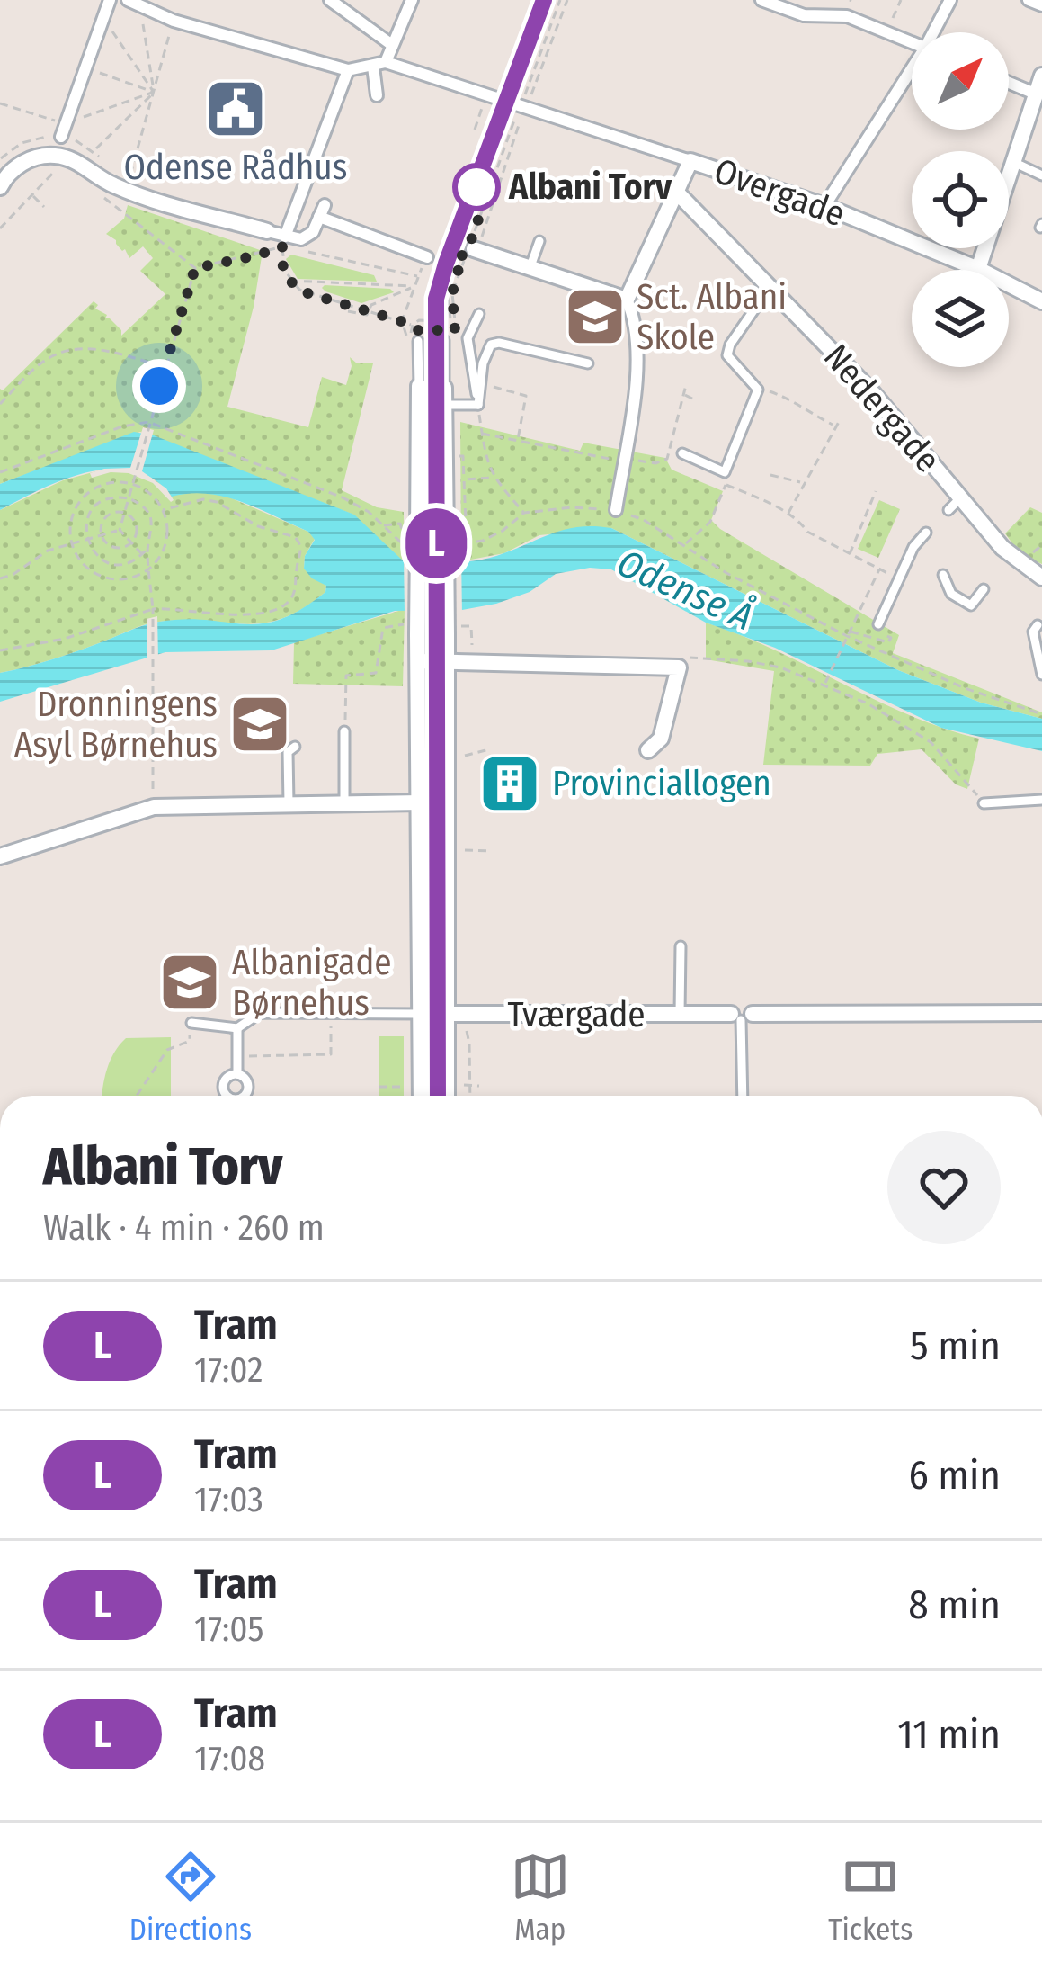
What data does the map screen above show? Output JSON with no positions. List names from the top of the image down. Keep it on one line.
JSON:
{"streets":{"street":["Overgade","Nedergade","Tværgade"]},"water":["Odense Å"],"places":{"public building":["Odense Rådhus"],"other":["Albani Torv"],"school or university":["Sct. Albani Skole","Dronningens Asyl Børnehus","Albanigade Børnehus"],"building":["Provinciallogen"]},"lines":["tram line L"],"north":"top right","page":{"on_map":"L","heading":["Albani Torv","Walk · 4 min · 260 m"],"list":[{"mark":"L","name":"Tram","note":"17:02","value":"5 min"},{"mark":"L","name":"Tram","note":"17:03","value":"6 min"},{"mark":"L","name":"Tram","note":"17:05","value":"8 min"},{"mark":"L","name":"Tram","note":"17:08","value":"11 min"}],"tabs":["Directions","Map","Tickets"]}}
